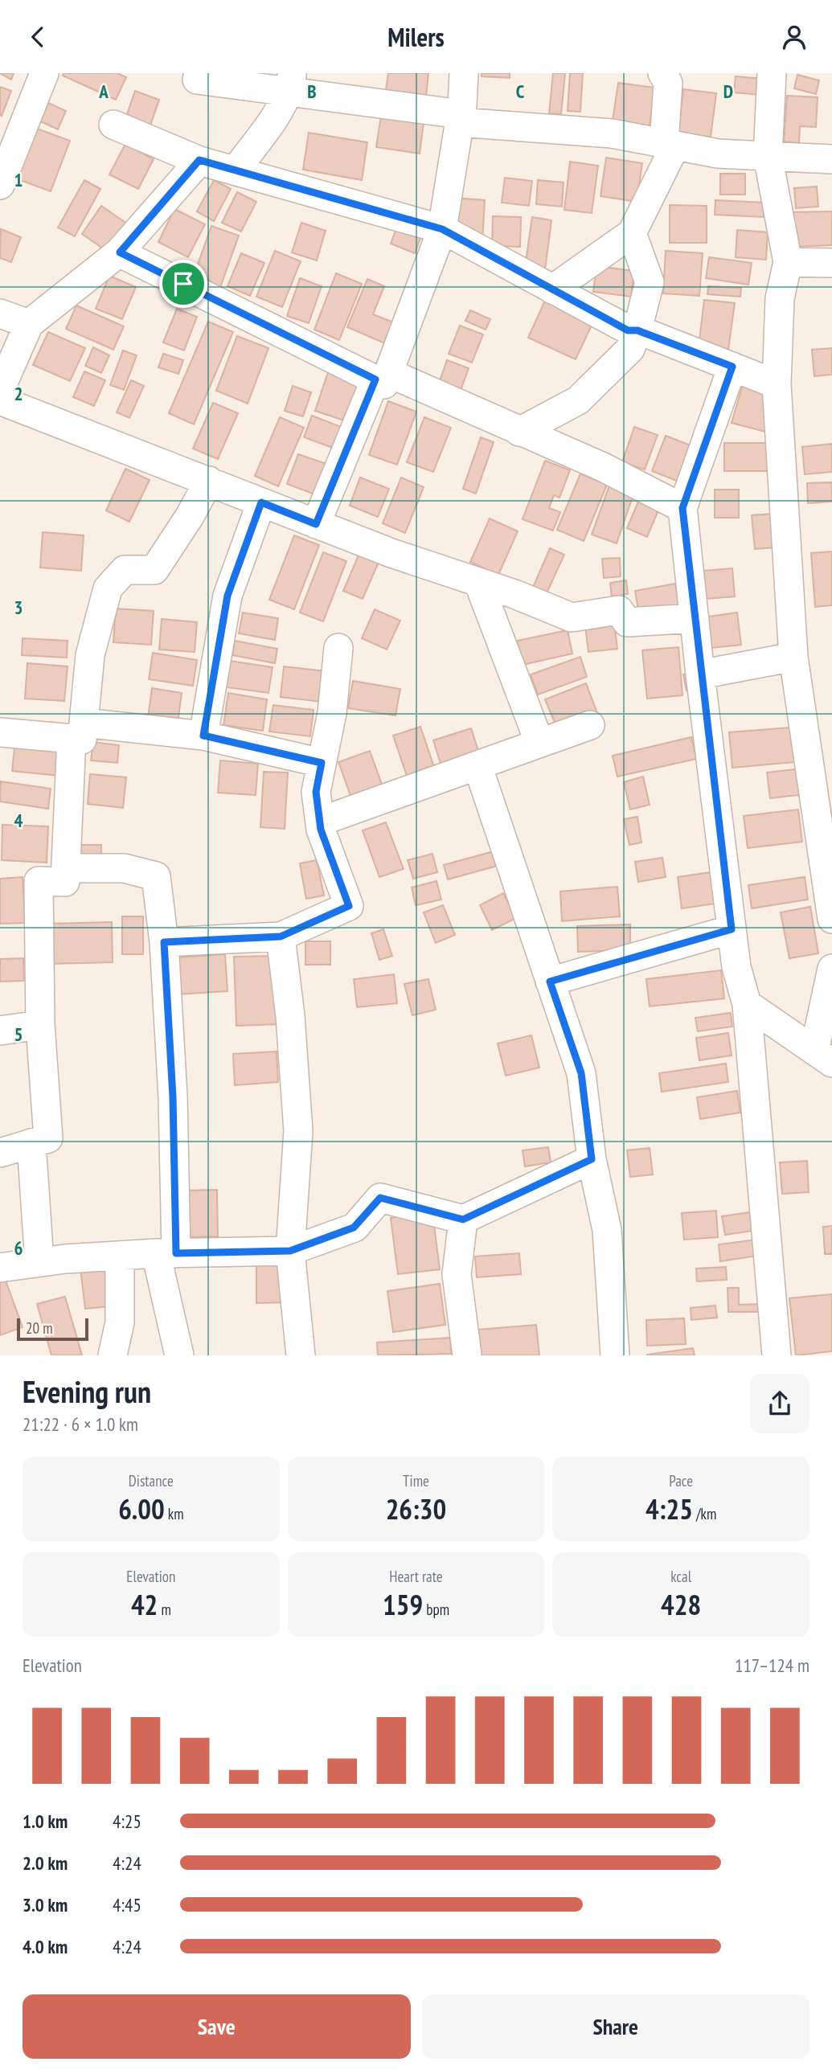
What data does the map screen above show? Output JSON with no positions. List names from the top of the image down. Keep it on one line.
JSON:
{"scale_bar":"20 m","page":{"header":"Milers","scale":"20 m","heading":["Evening run","21:22 · 6 × 1.0 km"],"stats":[["Distance","6.00 km"],["Time","26:30"],["Pace","4:25 /km"],["Elevation","42 m"],["Heart rate","159 bpm"],["kcal","428"]],"chart":["Elevation","117–124 m"],"list":[{"name":"1.0 km","note":"4:25"},{"name":"2.0 km","note":"4:24"},{"name":"3.0 km","note":"4:45"},{"name":"4.0 km","note":"4:24"}],"buttons":["Save","Share"]},"grid":{"columns":["A","B","C","D"],"rows":["1","2","3","4","5","6"]}}
